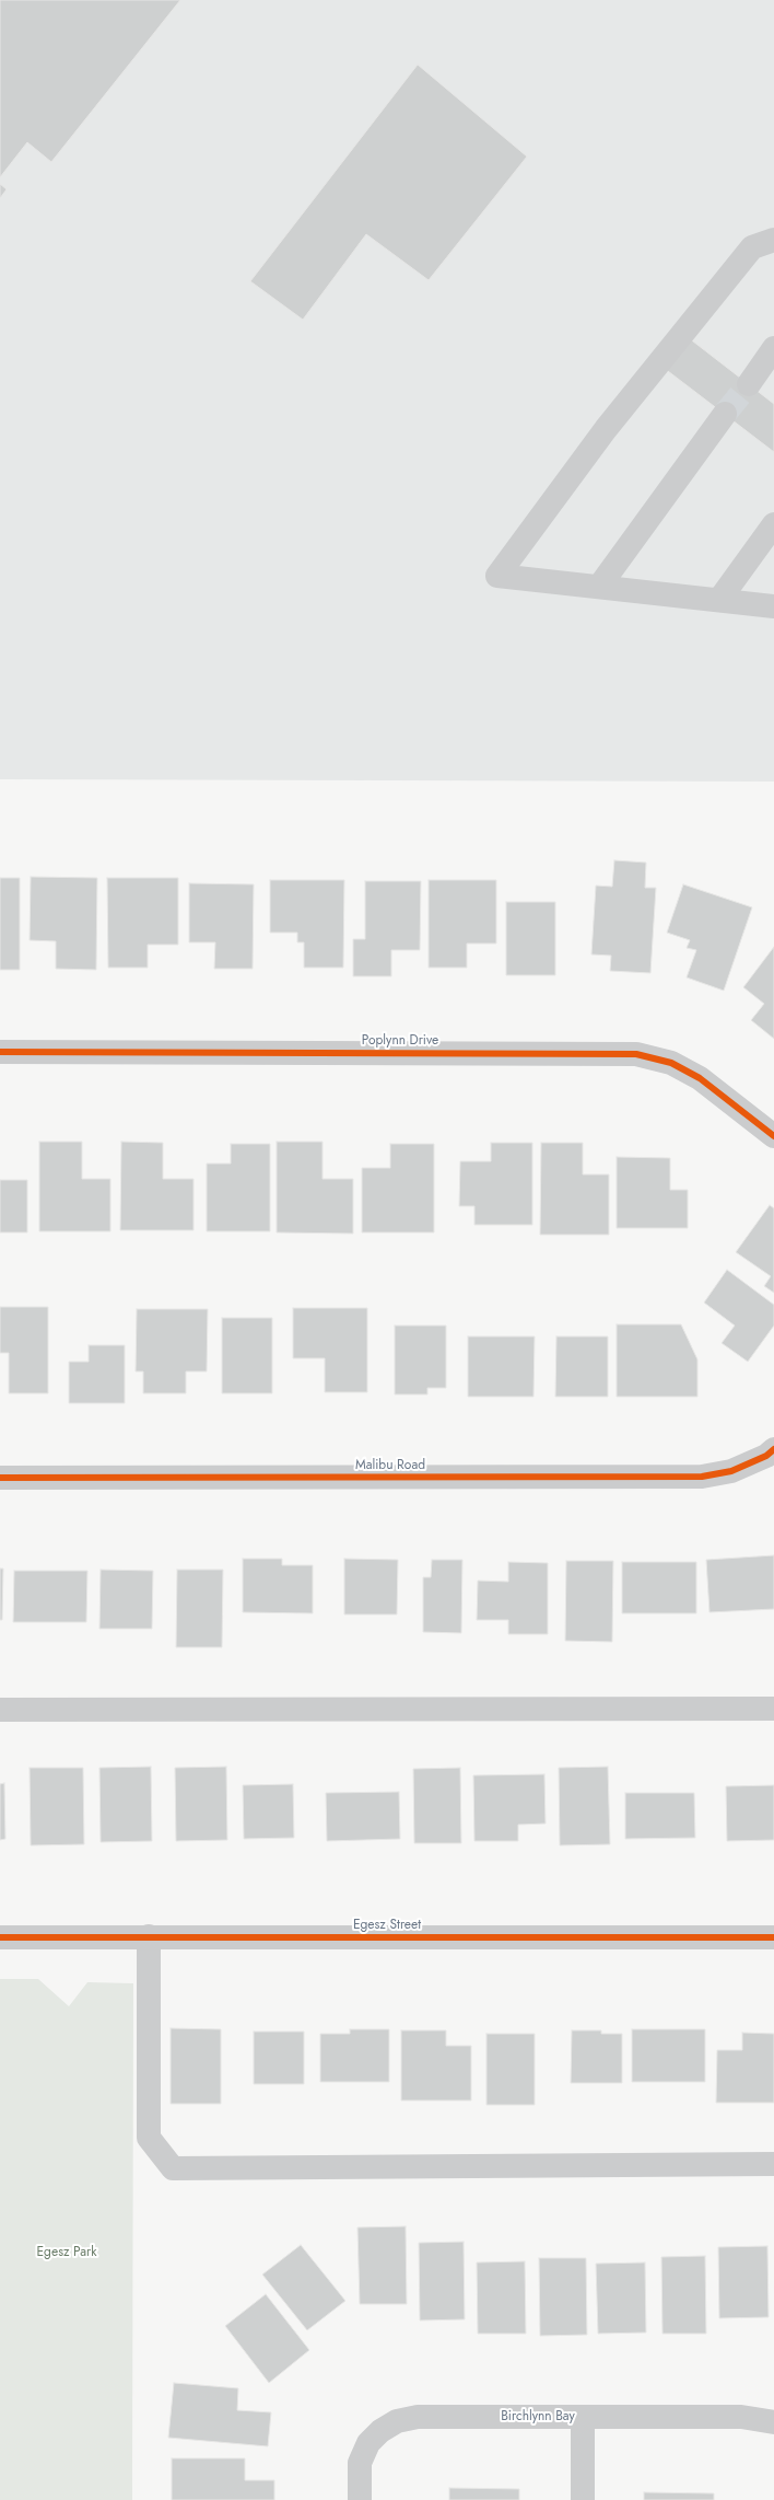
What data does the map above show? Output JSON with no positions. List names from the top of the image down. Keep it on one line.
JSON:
{"streets":{"street":["Poplynn Drive","Malibu Road","Egesz Street","Birchlynn Bay"]},"parks":["Egesz Park"]}
